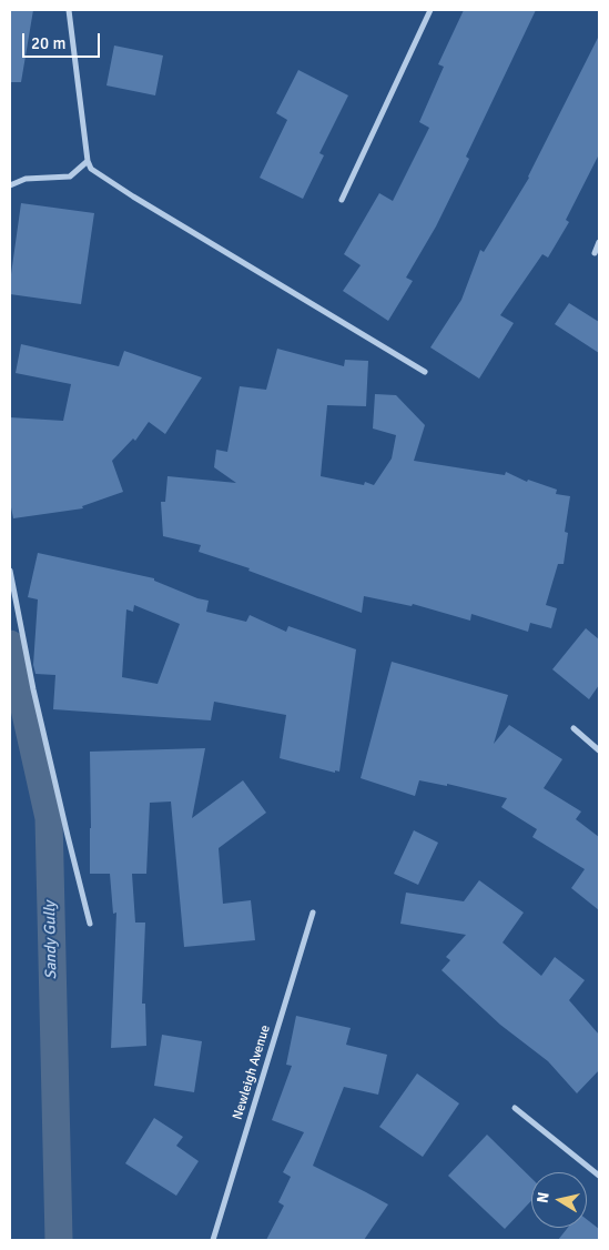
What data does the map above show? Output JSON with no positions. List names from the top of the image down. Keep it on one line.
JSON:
{"streets":{"street":["Newleigh Avenue"]},"water":["Sandy Gully"],"scale_bar":"20 m","north":"left"}
